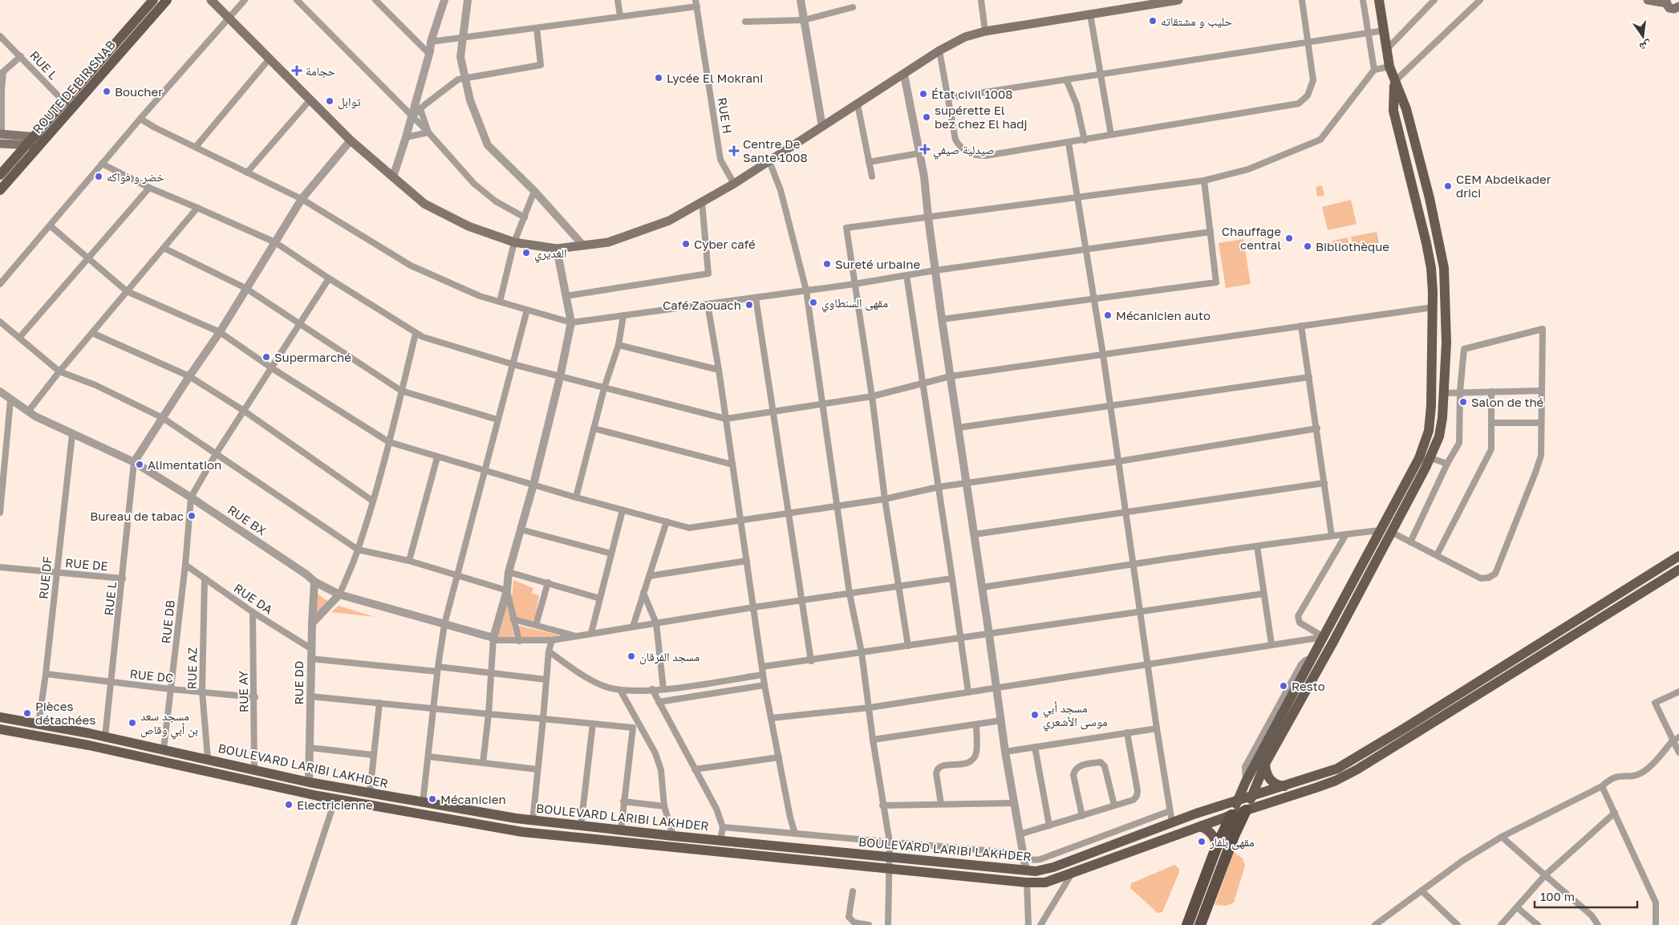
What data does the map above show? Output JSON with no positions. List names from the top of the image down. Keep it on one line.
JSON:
{"streets":{"main road":["ROUTE DE BIR SNAB","BOULEVARD LARIBI LAKHDER"],"street":["RUE L","RUE H","RUE BX","RUE DE","RUE DF","RUE DA","RUE DB","RUE AZ","RUE DC","RUE DD","RUE AY"]},"crossings":[["RUE L","ROUTE DE BIR SNAB"],["RUE L","RUE BX"],["RUE L","RUE DE"],["RUE L","RUE DC"],["RUE L","BOULEVARD LARIBI LAKHDER"],["RUE BX","RUE DF"],["RUE BX","RUE DB"],["RUE BX","RUE DD"],["RUE DE","RUE DF"],["RUE DF","RUE DC"],["RUE DF","BOULEVARD LARIBI LAKHDER"],["RUE DA","RUE DB"],["RUE DA","RUE AZ"],["RUE DA","RUE DD"],["RUE DA","RUE AY"],["RUE DB","RUE DC"],["RUE DB","BOULEVARD LARIBI LAKHDER"],["RUE AZ","RUE DC"],["RUE AZ","BOULEVARD LARIBI LAKHDER"],["RUE DC","RUE AY"],["RUE DD","BOULEVARD LARIBI LAKHDER"],["RUE AY","BOULEVARD LARIBI LAKHDER"]],"places":{"other":["حليب و مشتقاته","Lycée El Mokrani","Boucher","État civil 1008","توابل","supérette El bez chez El hadj","خضر و فواكه","CEM Abdelkader drici","Chauffage central","Cyber café","Bibliothèque","الغديري","Sureté urbaine","مقهى السنطاوي","Café Zaouach","Mécanicien auto","Supermarché","Salon de thé","Alimentation","Bureau de tabac","مسجد الفرقان","Resto","Pièces détachées","مسجد أبي موسى الأشعري","مسجد سعد بن أبي وقاص","Mécanicien","Electricienne","مقهى بلفار"],"health":["حجامة","صيدلية صيفي","Centre De Sante 1008"]},"scale_bar":"100 m","north":"bottom"}
